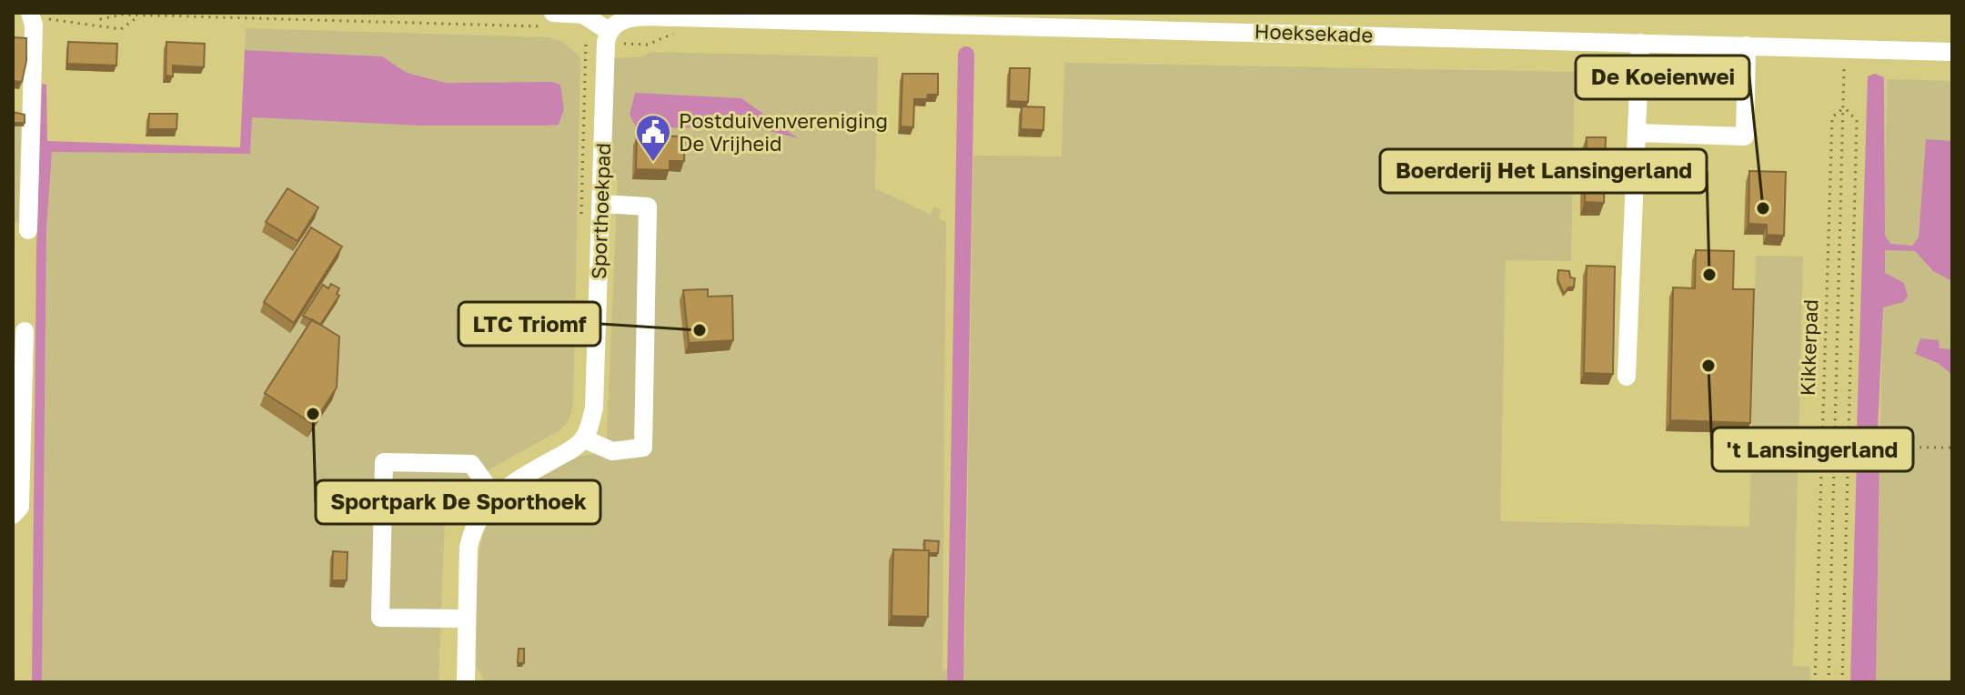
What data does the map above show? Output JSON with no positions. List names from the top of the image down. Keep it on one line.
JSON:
{"streets":{"street":["Hoeksekade","Sporthoekpad"],"path":["Kikkerpad"]},"crossings":[["Hoeksekade","Sporthoekpad"]],"places":{"public building":["Postduivenvereniging De Vrijheid"],"other":["De Koeienwei","Boerderij Het Lansingerland","LTC Triomf","'t Lansingerland","Sportpark De Sporthoek"]}}
